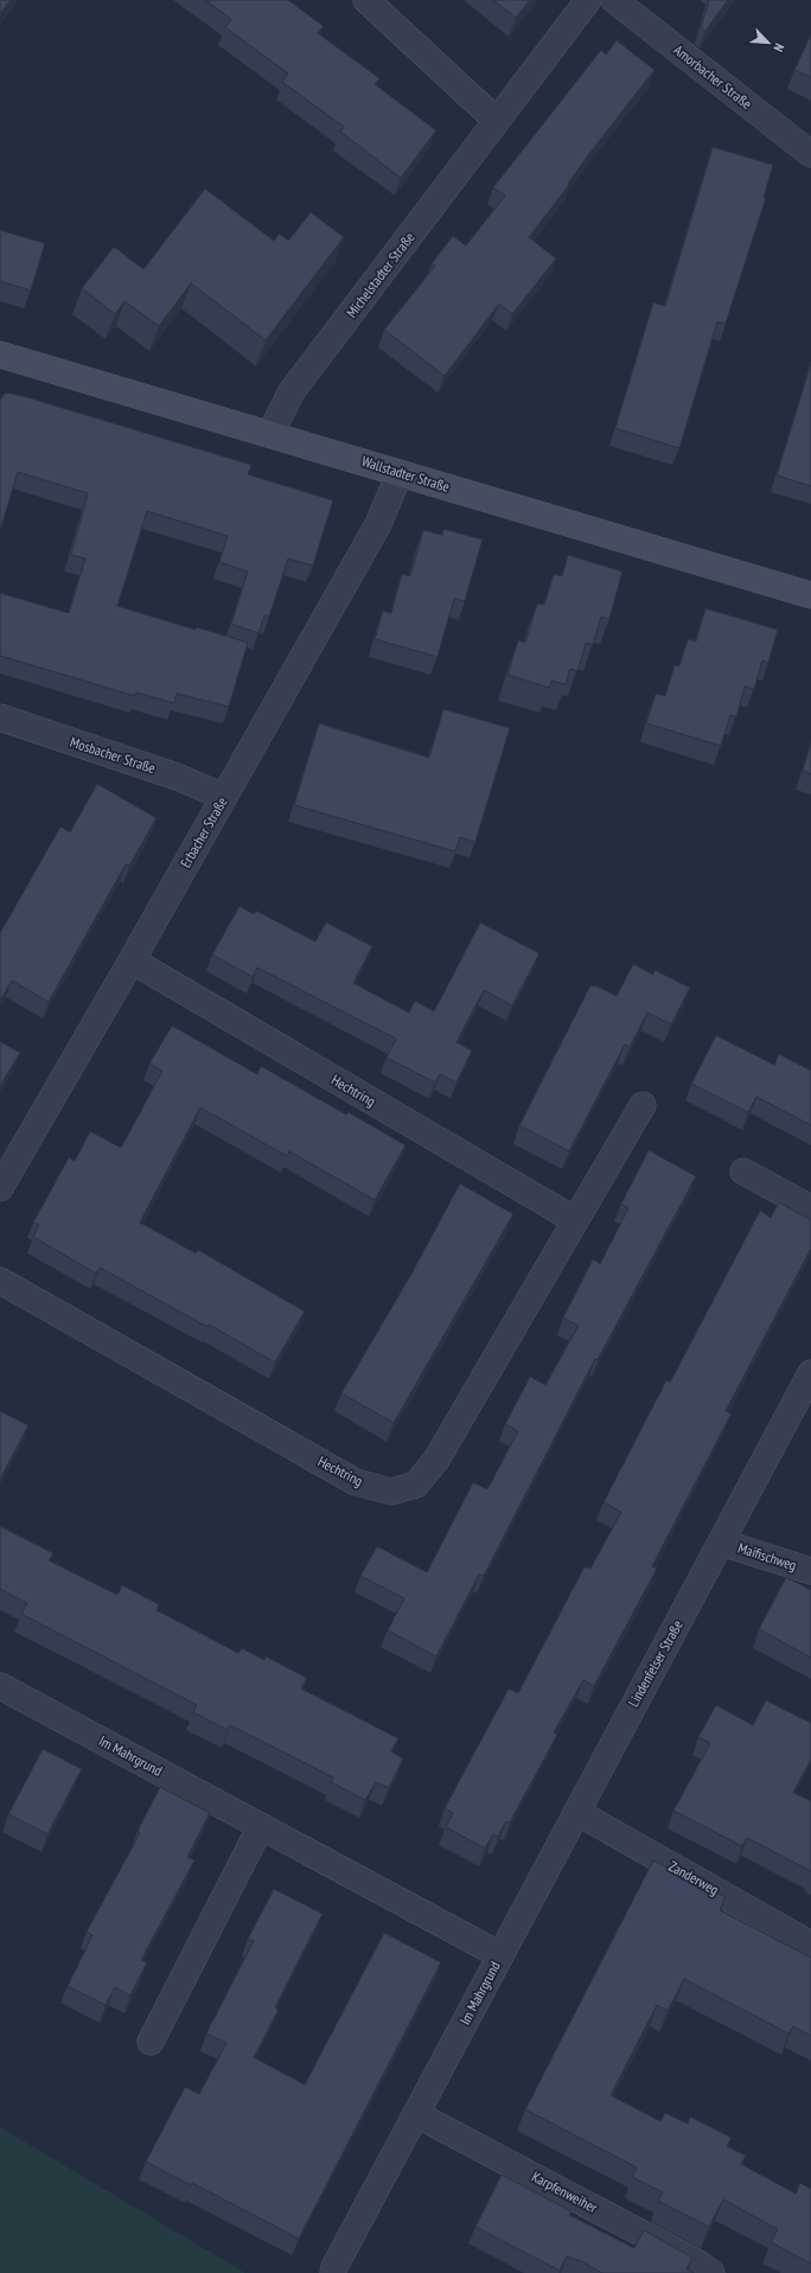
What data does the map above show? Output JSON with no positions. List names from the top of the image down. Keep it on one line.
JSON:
{"streets":{"main road":["Wallstadter Straße"],"street":["Amorbacher Straße","Michelstadter Straße","Mosbacher Straße","Erbacher Straße","Hechtring","Maifischweg","Lindenfelser Straße","Im Mahrgrund","Zanderweg","Karpfenweiher"]},"crossings":[["Michelstadter Straße","Wallstadter Straße"],["Wallstadter Straße","Erbacher Straße"],["Mosbacher Straße","Erbacher Straße"],["Erbacher Straße","Hechtring"],["Maifischweg","Lindenfelser Straße"],["Lindenfelser Straße","Im Mahrgrund"],["Lindenfelser Straße","Zanderweg"],["Im Mahrgrund","Karpfenweiher"]],"north":"bottom right"}
